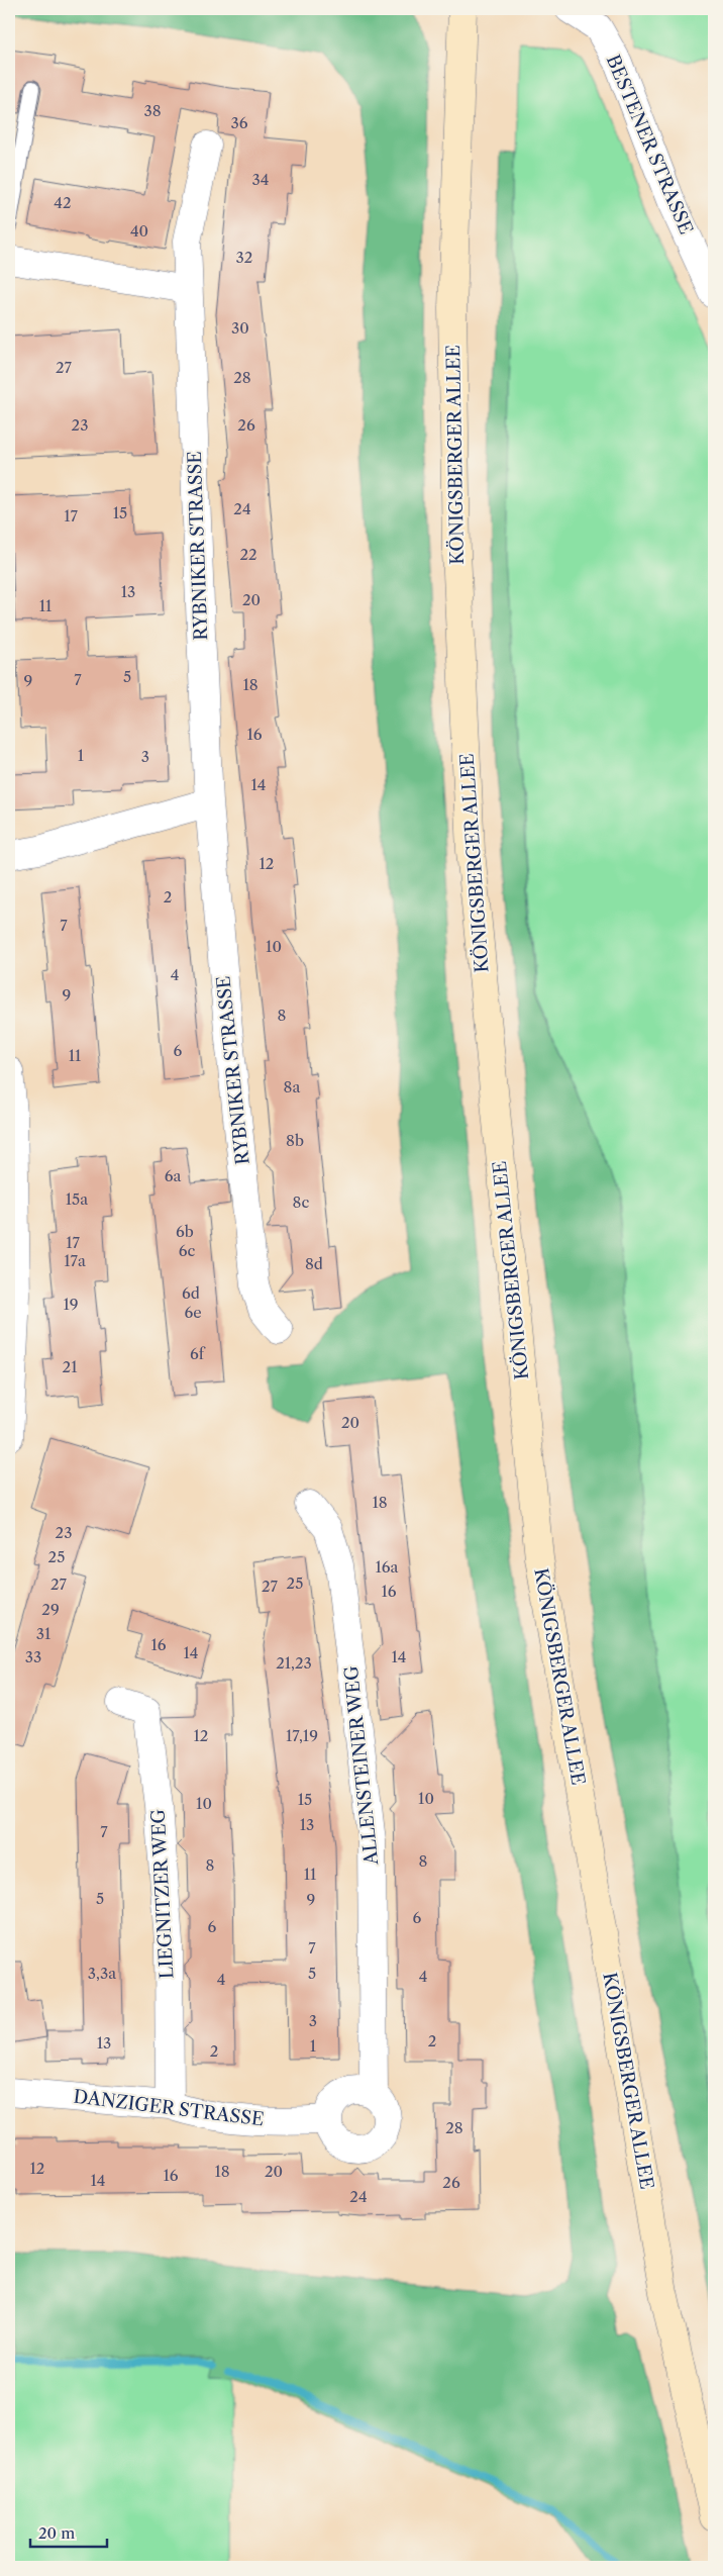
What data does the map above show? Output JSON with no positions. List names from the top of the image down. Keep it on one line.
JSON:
{"streets":{"main road":["KÖNIGSBERGER ALLEE"],"street":["BESTENER STRASSE","RYBNIKER STRASSE","ALLENSTEINER WEG","LIEGNITZER WEG","DANZIGER STRASSE"]},"crossings":[["ALLENSTEINER WEG","DANZIGER STRASSE"],["LIEGNITZER WEG","DANZIGER STRASSE"]],"house_numbers":["38","36","34","42","40","32","30","27","28","23","26","24","15","17","22","13","20","11","5","7","9","18","16","1","3","14","12","2","7","10","4","9","8","6","11","8a","8b","6a","15a","8c","6b","17","6c","17a","8d","6d","19","6e","6f","21","20","18","23","25","16a","25","27","27","16","29","31","16","14","33","14","21,23","12","17,19","10","15","10","13","7","8","8","11","5","9","6","6","7","3,3a","5","4","4","3","2","13","1","2","28","12","18","20","16","14","26","24"],"scale_bar":"20 m"}
